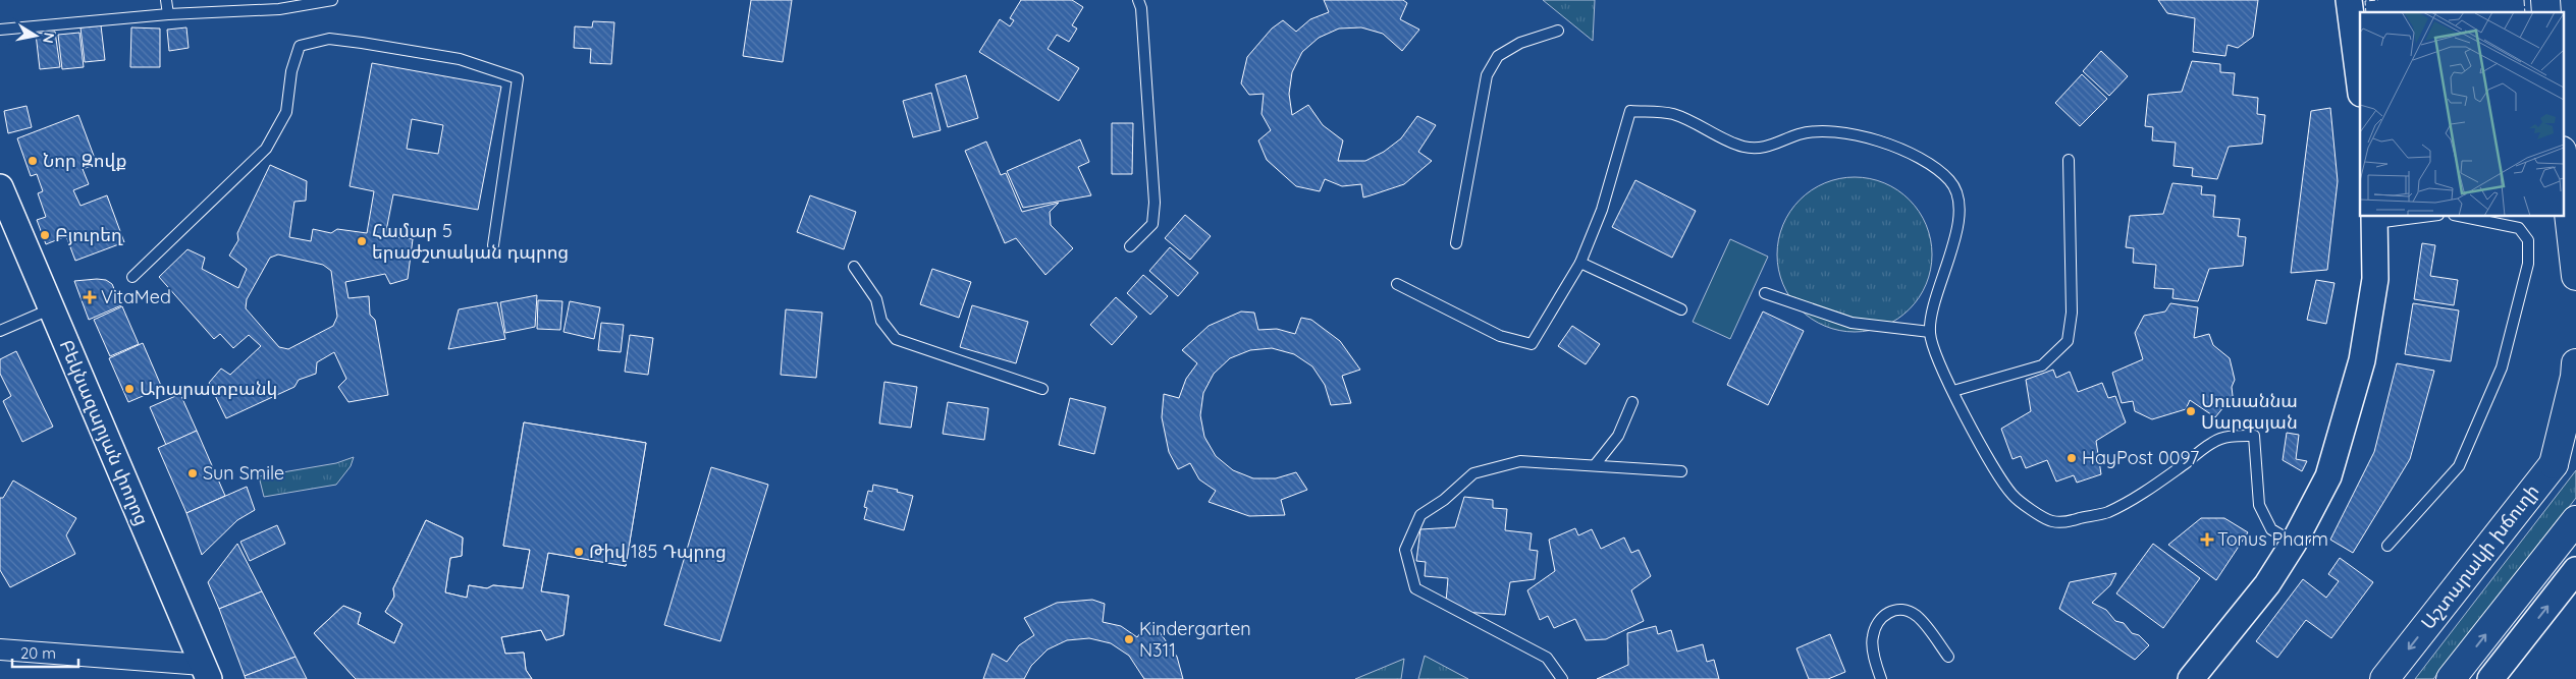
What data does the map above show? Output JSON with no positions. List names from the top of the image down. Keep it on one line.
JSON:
{"streets":{"main road":["Աշտարակի խճուղի"],"street":["Բեկնազարյան փողոց"]},"places":{"other":["Նոր Զովք","Բյուրեղ","Համար 5 երաժշտական դպրոց","Արարատբանկ","Սուսաննա Սարգսյան","HayPost 0097","Sun Smile","Թիվ 185 Դպրոց","Kindergarten N311"],"health":["VitaMed","Tonus Pharm"]},"scale_bar":"20 m","north":"right"}
